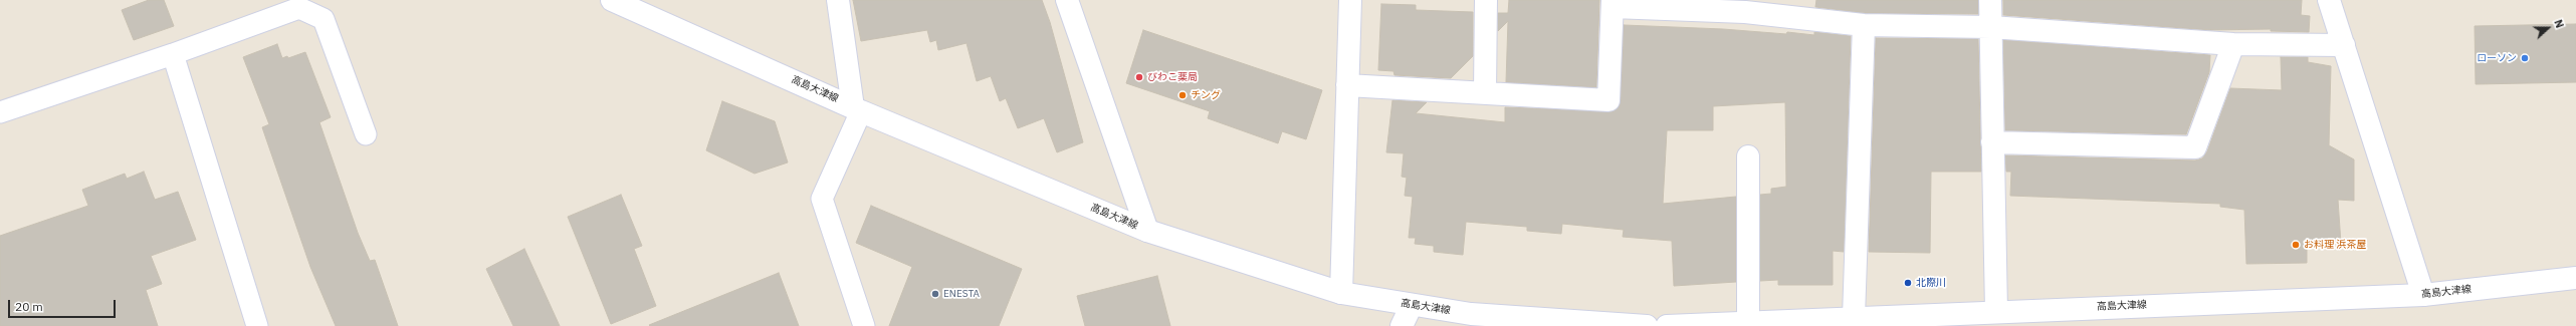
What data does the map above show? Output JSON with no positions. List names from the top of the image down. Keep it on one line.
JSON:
{"streets":{"street":["高島大津線"]},"places":["ローソン","びわこ薬局","チング","お料理 浜茶屋","北際川","ENESTA"],"scale_bar":"20 m","north":"right"}
